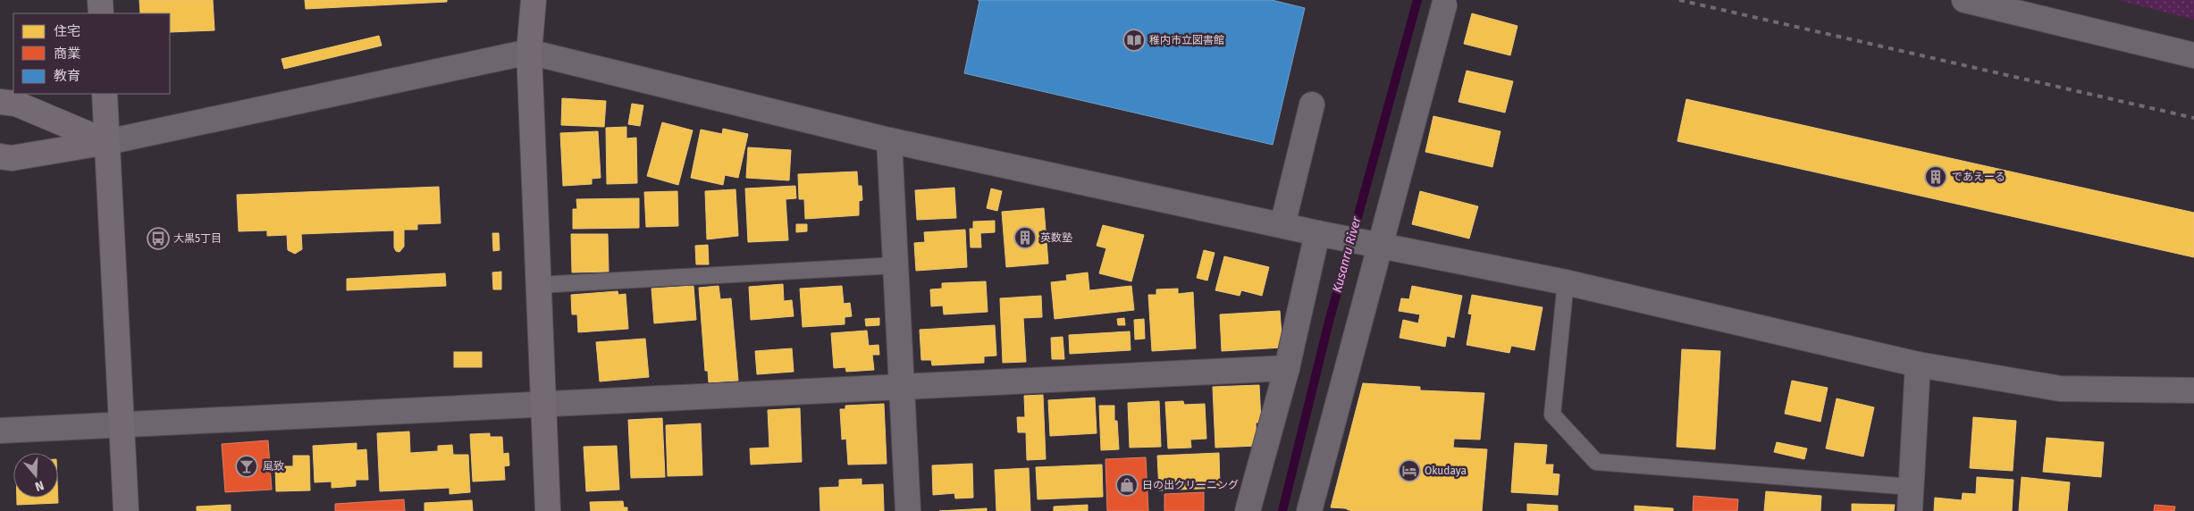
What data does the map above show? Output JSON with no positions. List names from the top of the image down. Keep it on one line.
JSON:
{"water":["Kusanru River"],"places":{"library":["稚内市立図書館"],"building":["であえーる","英数塾"],"bus stop":["大黒5丁目"],"bar":["風致"],"hotel":["Okudaya"],"shop":["日の出クリーニング"]},"legend":["住宅","商業","教育"],"north":"bottom"}
